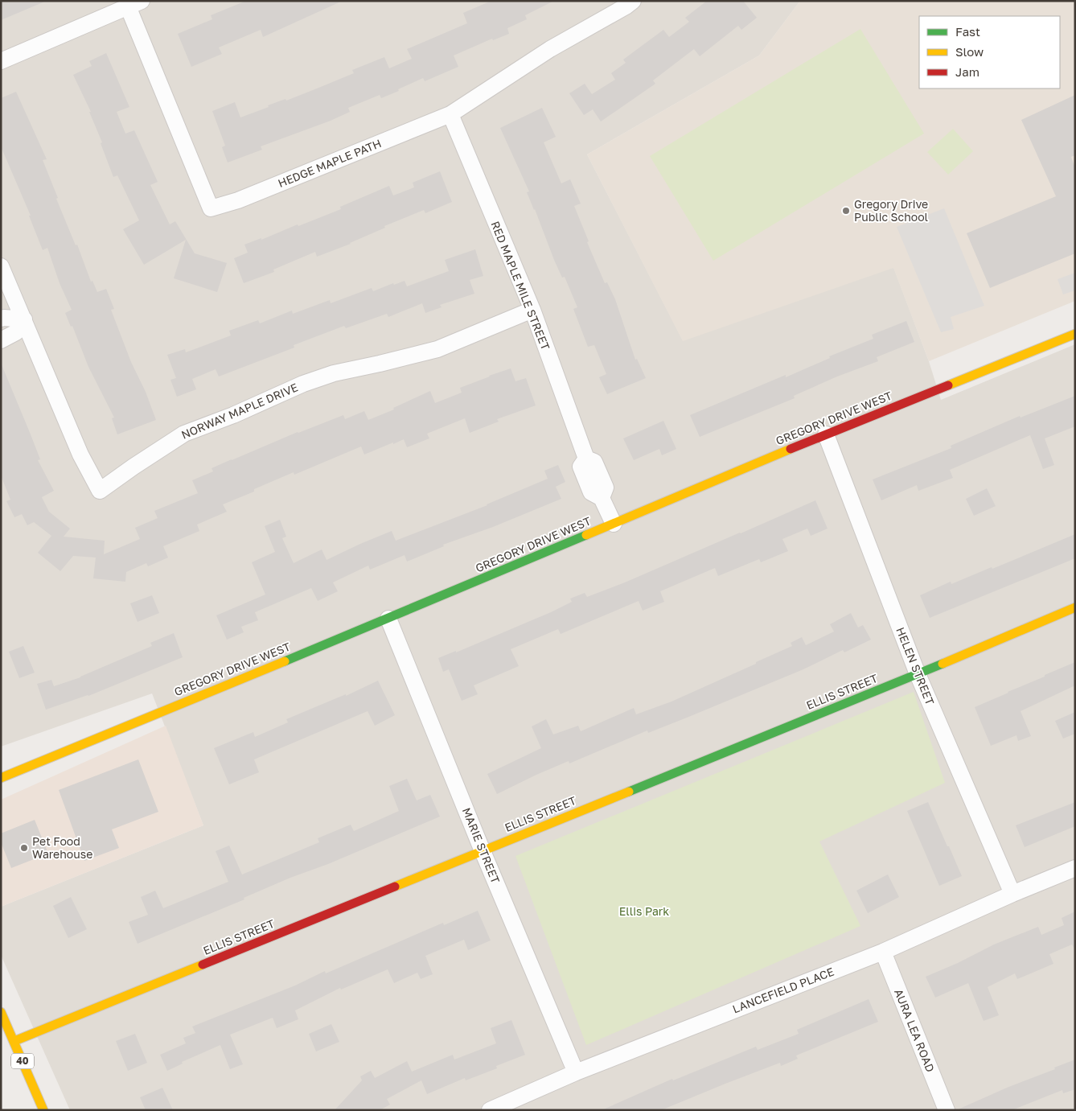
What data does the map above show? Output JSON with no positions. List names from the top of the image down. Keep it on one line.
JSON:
{"streets":{"street":["HEDGE MAPLE PATH","RED MAPLE MILE STREET","NORWAY MAPLE DRIVE","GREGORY DRIVE WEST","HELEN STREET","ELLIS STREET","MARIE STREET","LANCEFIELD PLACE","AURA LEA ROAD","40"]},"crossings":[["HEDGE MAPLE PATH","RED MAPLE MILE STREET"],["RED MAPLE MILE STREET","NORWAY MAPLE DRIVE"],["RED MAPLE MILE STREET","GREGORY DRIVE WEST"],["GREGORY DRIVE WEST","HELEN STREET"],["GREGORY DRIVE WEST","MARIE STREET"],["HELEN STREET","ELLIS STREET"],["HELEN STREET","LANCEFIELD PLACE"],["ELLIS STREET","MARIE STREET"],["ELLIS STREET","40"],["MARIE STREET","LANCEFIELD PLACE"],["LANCEFIELD PLACE","AURA LEA ROAD"]],"parks":["Ellis Park"],"places":["Gregory Drive Public School","Pet Food Warehouse"],"legend":["Fast","Slow","Jam"]}
